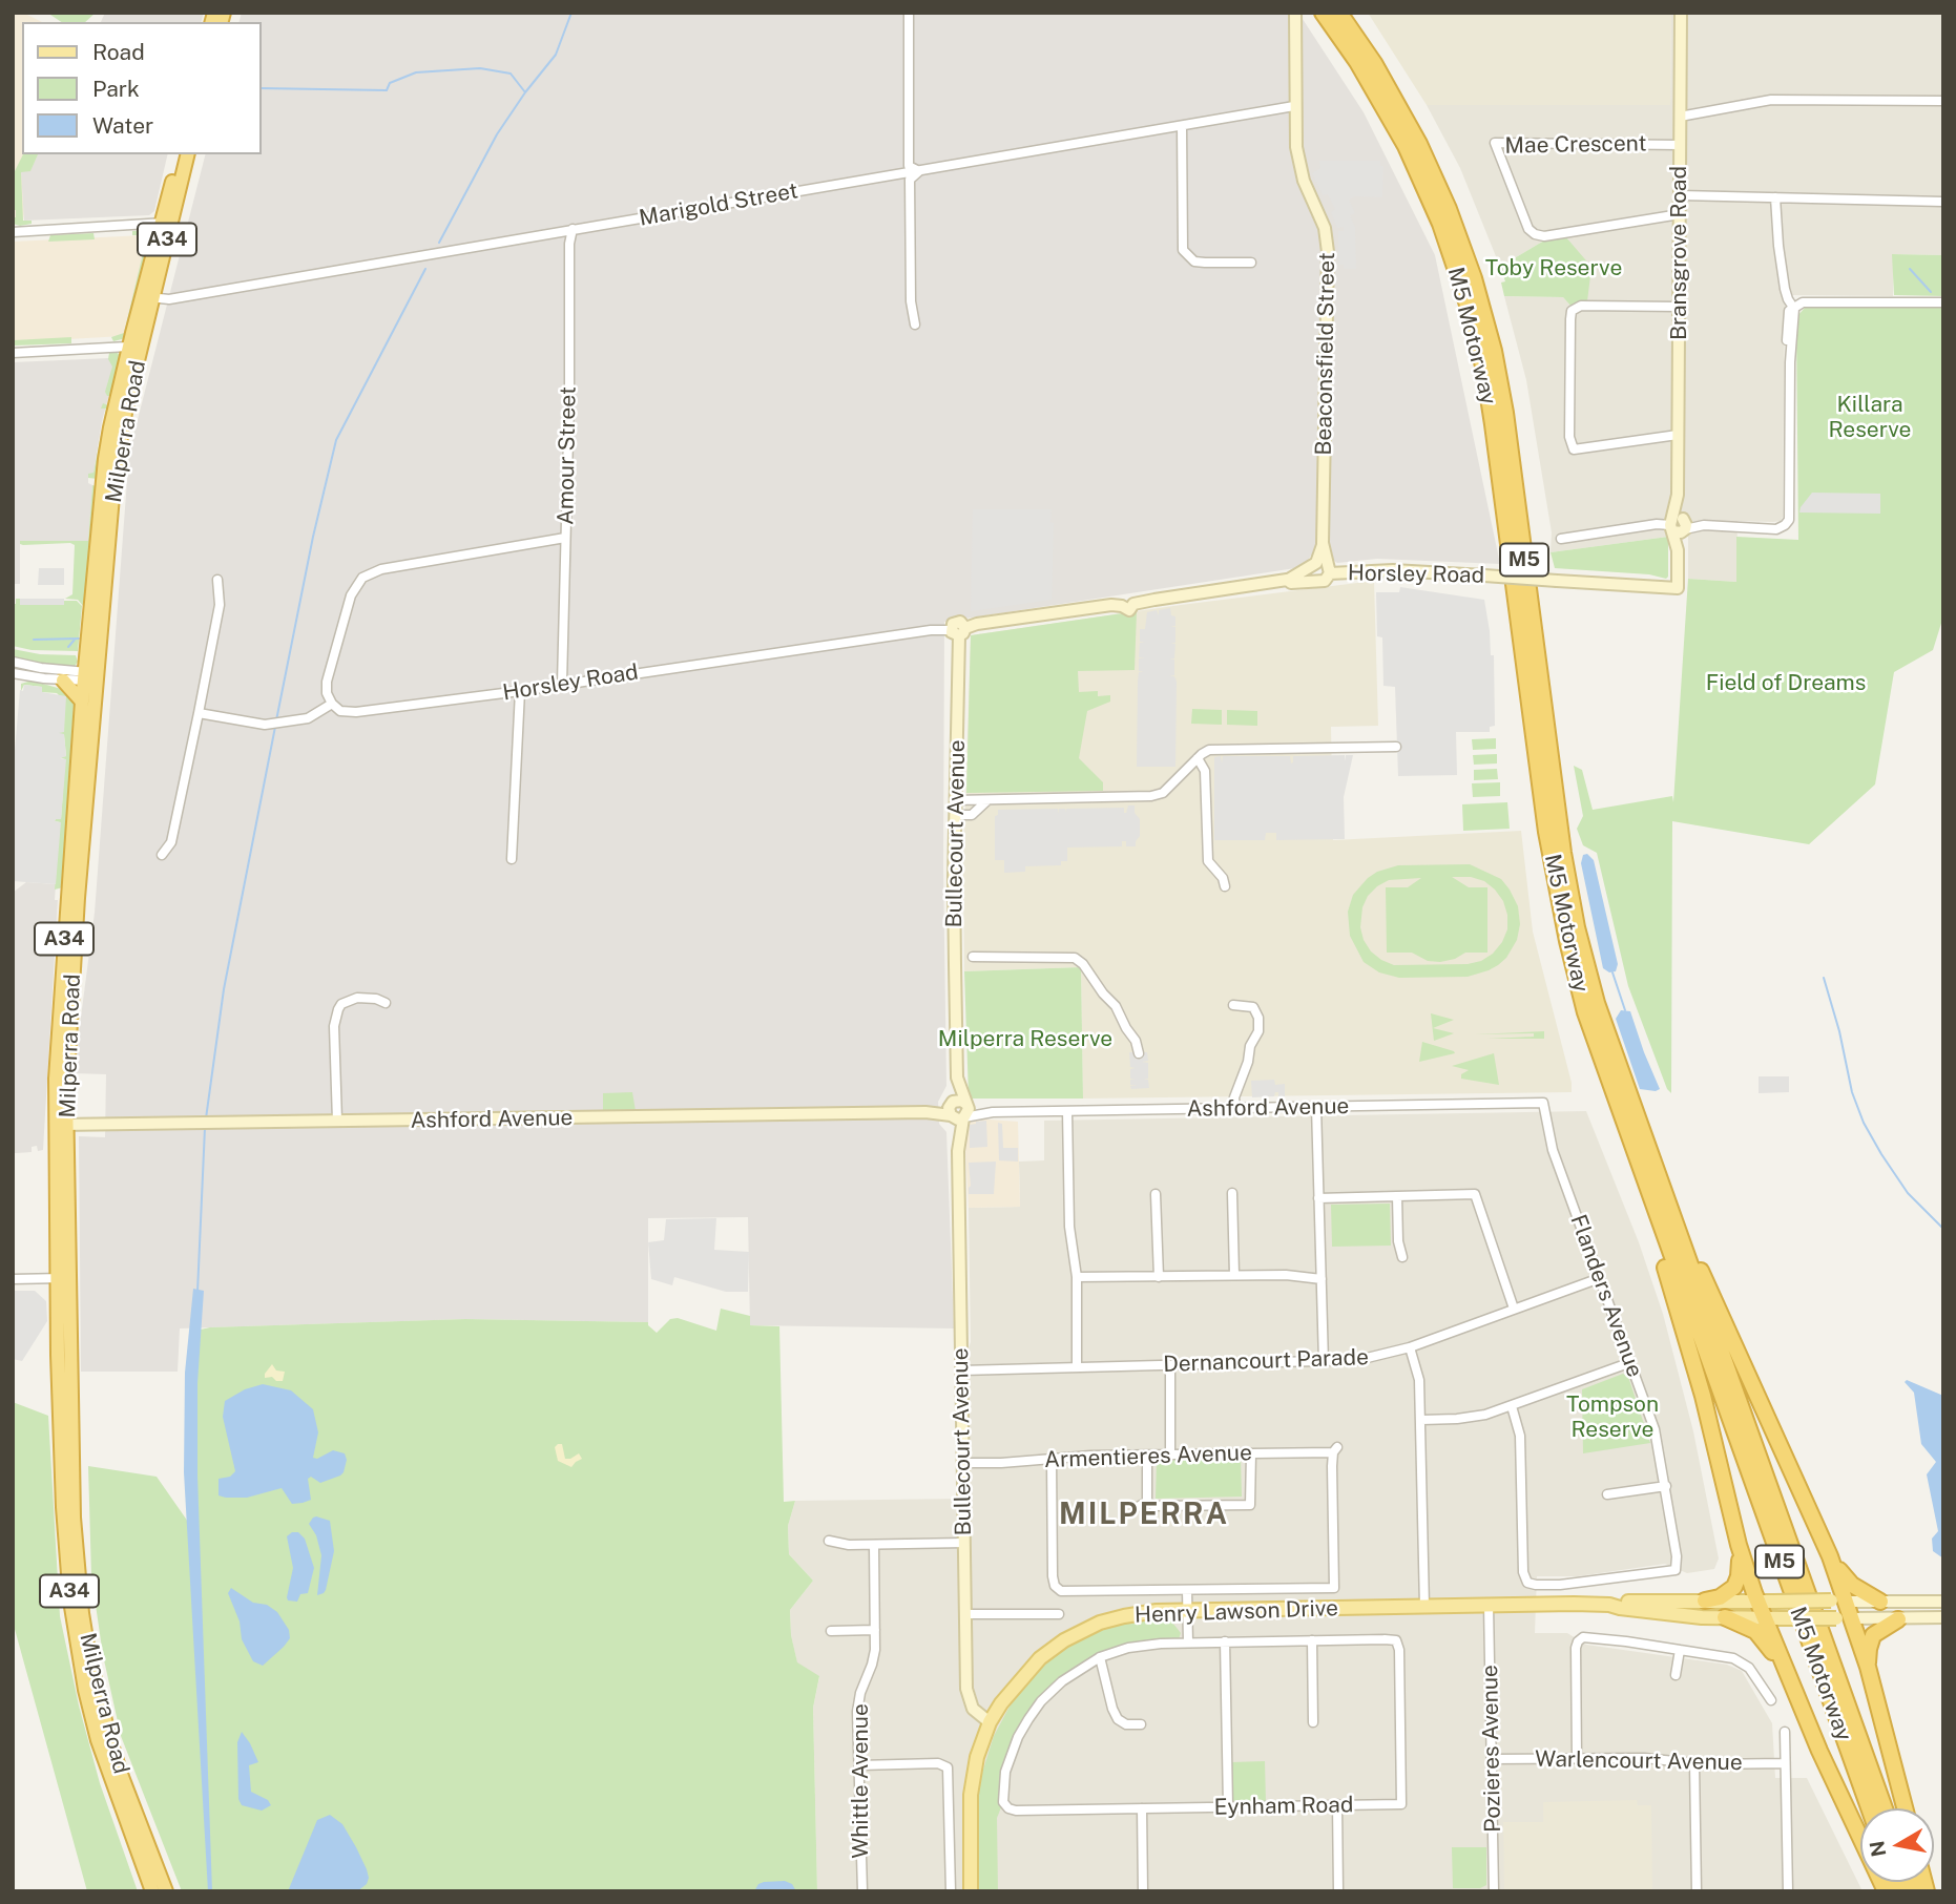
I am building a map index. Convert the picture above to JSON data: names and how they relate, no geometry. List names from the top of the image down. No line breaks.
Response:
{"streets":{"highway":["A34","M5 Motorway","Milperra Road","M5"],"main road":["Bransgrove Road","Beaconsfield Street","Horsley Road","Bullecourt Avenue","Ashford Avenue","Henry Lawson Drive"],"street":["Mae Crescent","Marigold Street","Amour Street","Flanders Avenue","Dernancourt Parade","Armentieres Avenue","Pozieres Avenue","Warlencourt Avenue","Whittle Avenue","Eynham Road"]},"crossings":[["Mae Crescent","Bransgrove Road"],["Marigold Street","Beaconsfield Street"],["Marigold Street","Milperra Road"],["Marigold Street","Amour Street"],["Bransgrove Road","Horsley Road"],["Beaconsfield Street","Horsley Road"],["Milperra Road","Ashford Avenue"],["Amour Street","Horsley Road"],["Horsley Road","Bullecourt Avenue"],["Bullecourt Avenue","Ashford Avenue"],["Bullecourt Avenue","Dernancourt Parade"],["Bullecourt Avenue","Armentieres Avenue"],["Bullecourt Avenue","Henry Lawson Drive"],["Ashford Avenue","Flanders Avenue"],["Flanders Avenue","Dernancourt Parade"],["Henry Lawson Drive","Pozieres Avenue"],["Pozieres Avenue","Warlencourt Avenue"]],"districts":["MILPERRA"],"parks":["Toby Reserve","Killara Reserve","Field of Dreams","Milperra Reserve","Tompson Reserve"],"legend":["Road","Park","Water"],"north":"left"}
